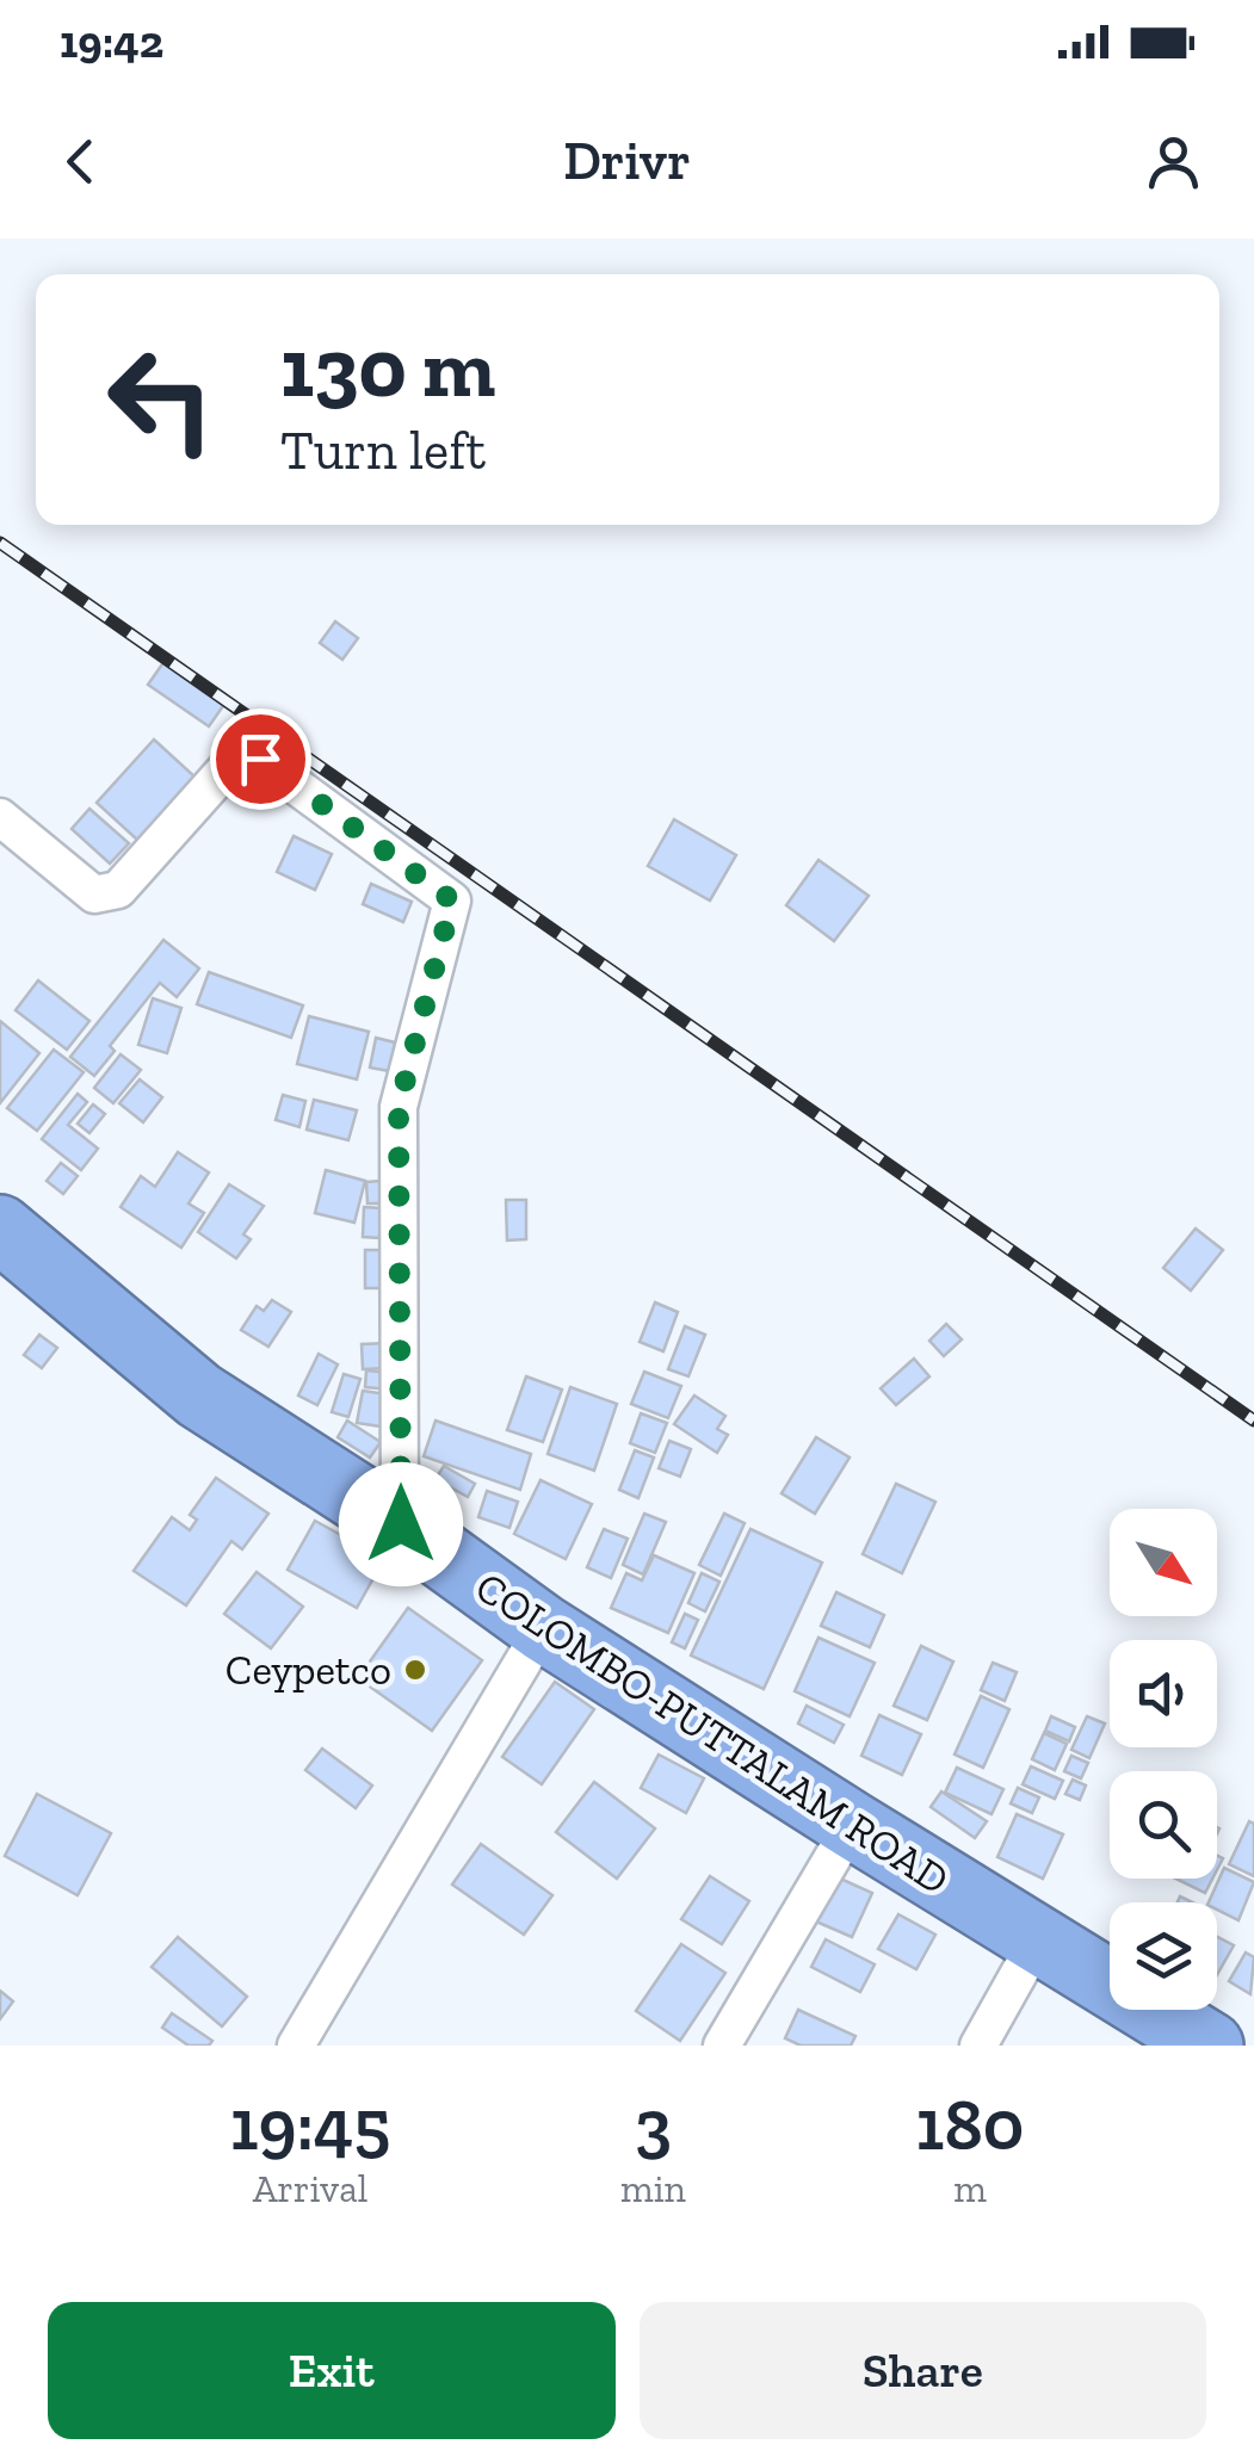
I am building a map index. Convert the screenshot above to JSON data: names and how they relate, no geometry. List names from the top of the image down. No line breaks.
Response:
{"streets":{"highway":["COLOMBO-PUTTALAM ROAD"]},"places":["Ceypetco"],"north":"bottom right","page":{"status":"19:42","header":"Drivr","turn":["130 m","Turn left"],"eta":["19:45","Arrival","3","min","180","m"],"buttons":["Exit","Share"]}}
